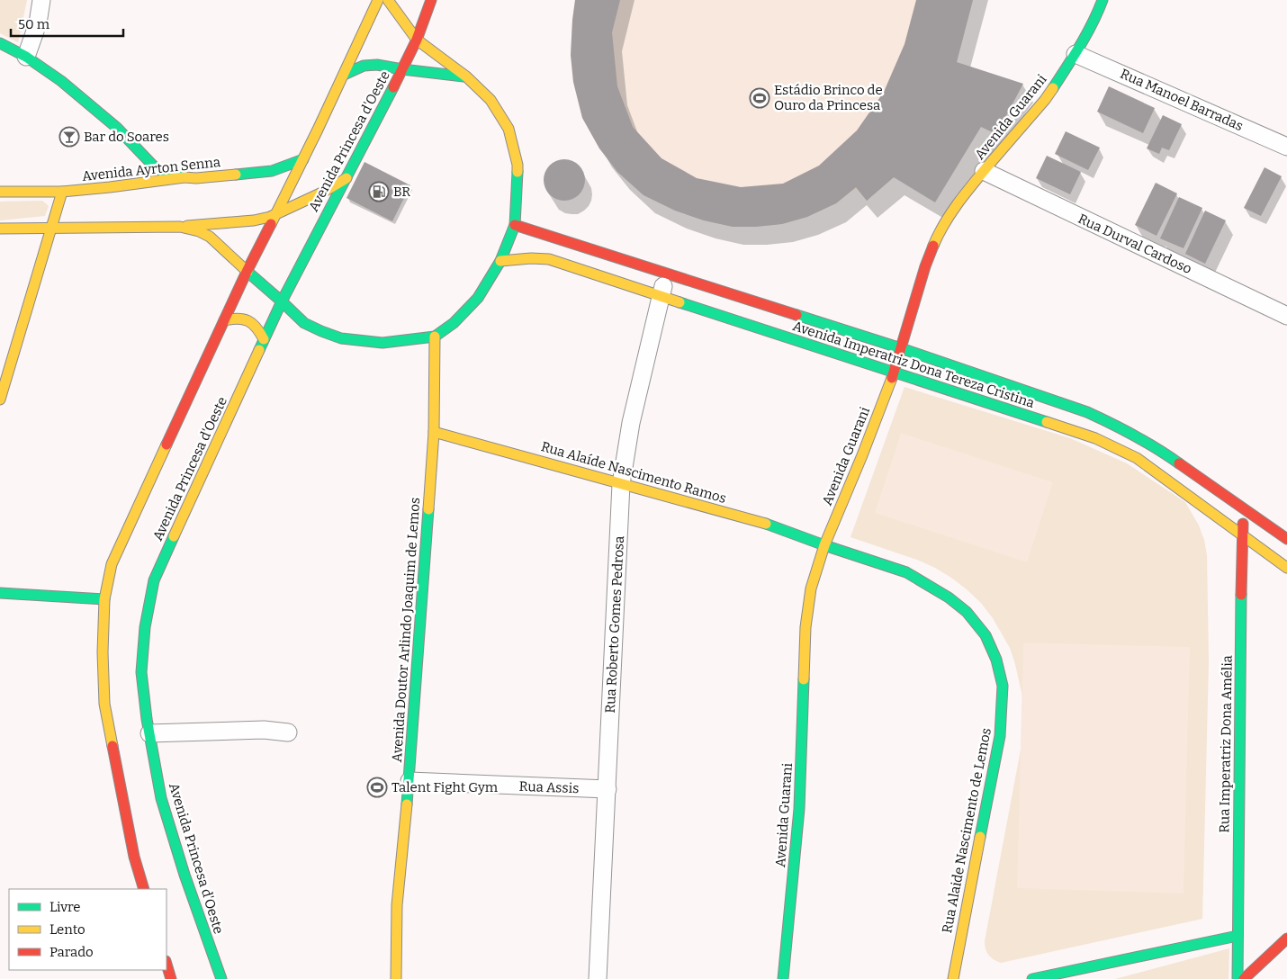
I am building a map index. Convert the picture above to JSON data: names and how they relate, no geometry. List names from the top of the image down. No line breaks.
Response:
{"streets":{"main road":["Avenida Guarani","Avenida Princesa d'Oeste","Avenida Ayrton Senna","Avenida Imperatriz Dona Tereza Cristina","Rua Alaíde Nascimento Ramos","Avenida Doutor Arlindo Joaquim de Lemos","Rua Imperatriz Dona Amélia","Rua Alaide Nascimento de Lemos"],"street":["Rua Manoel Barradas","Rua Durval Cardoso","Rua Roberto Gomes Pedrosa","Rua Assis"]},"crossings":[["Rua Manoel Barradas","Avenida Guarani"],["Avenida Guarani","Rua Durval Cardoso"],["Avenida Guarani","Avenida Imperatriz Dona Tereza Cristina"],["Avenida Guarani","Rua Alaíde Nascimento Ramos"],["Avenida Guarani","Rua Alaide Nascimento de Lemos"],["Avenida Imperatriz Dona Tereza Cristina","Rua Roberto Gomes Pedrosa"],["Avenida Imperatriz Dona Tereza Cristina","Rua Imperatriz Dona Amélia"],["Rua Alaíde Nascimento Ramos","Rua Roberto Gomes Pedrosa"],["Rua Alaíde Nascimento Ramos","Avenida Doutor Arlindo Joaquim de Lemos"],["Rua Alaíde Nascimento Ramos","Rua Alaide Nascimento de Lemos"],["Rua Roberto Gomes Pedrosa","Rua Assis"],["Avenida Doutor Arlindo Joaquim de Lemos","Rua Assis"]],"places":{"sports":["Estádio Brinco de Ouro da Princesa","Talent Fight Gym"],"bar":["Bar do Soares"],"fuel station":["BR"]},"legend":["Livre","Lento","Parado"],"scale_bar":"50 m"}
